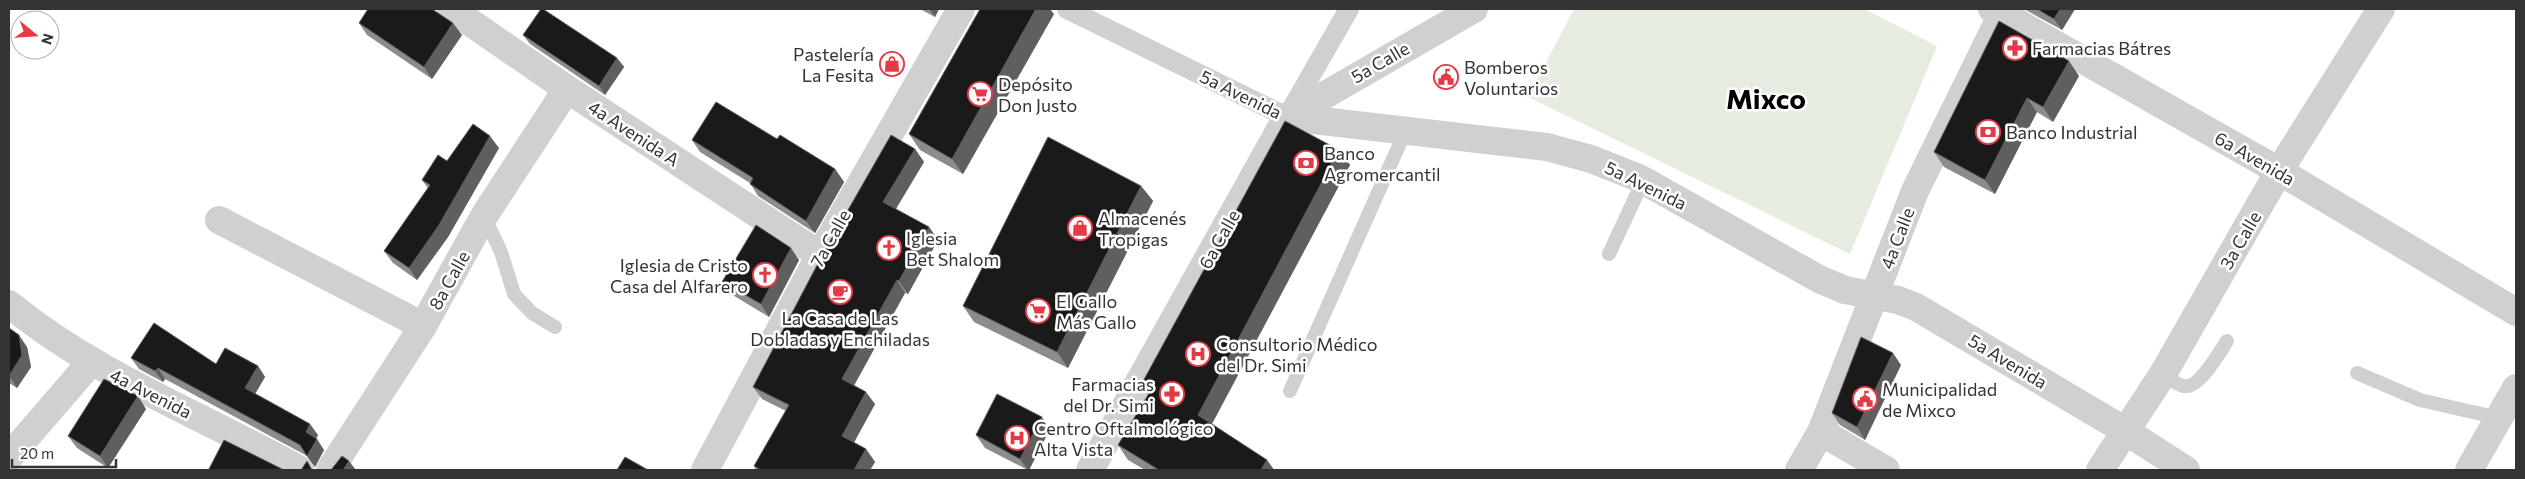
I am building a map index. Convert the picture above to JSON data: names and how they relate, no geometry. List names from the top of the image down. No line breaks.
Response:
{"streets":{"street":["5a Calle","5a Avenida","4a Avenida A","6a Avenida","7a Calle","4a Calle","6a Calle","3a Calle","8a Calle","4a Avenida"]},"crossings":[["5a Calle","5a Avenida"],["5a Calle","6a Calle"],["5a Avenida","4a Calle"],["5a Avenida","6a Calle"],["5a Avenida","3a Calle"],["4a Avenida A","7a Calle"],["4a Avenida A","8a Calle"],["6a Avenida","4a Calle"],["6a Avenida","3a Calle"]],"districts":["Mixco"],"places":{"pharmacy":["Farmacias Bátres","Farmacias del Dr. Simi"],"shop":["Pastelería La Fesita","Almacenés Tropigas"],"public building":["Bomberos Voluntarios","Municipalidad de Mixco"],"supermarket":["Depósito Don Justo","El Gallo Más Gallo"],"bank":["Banco Industrial","Banco Agromercantil"],"church":["Iglesia Bet Shalom","Iglesia de Cristo Casa del Alfarero"],"cafe":["La Casa de Las Dobladas y Enchiladas"],"hospital":["Consultorio Médico del Dr. Simi","Centro Oftalmológico Alta Vista"]},"scale_bar":"20 m","north":"right"}
